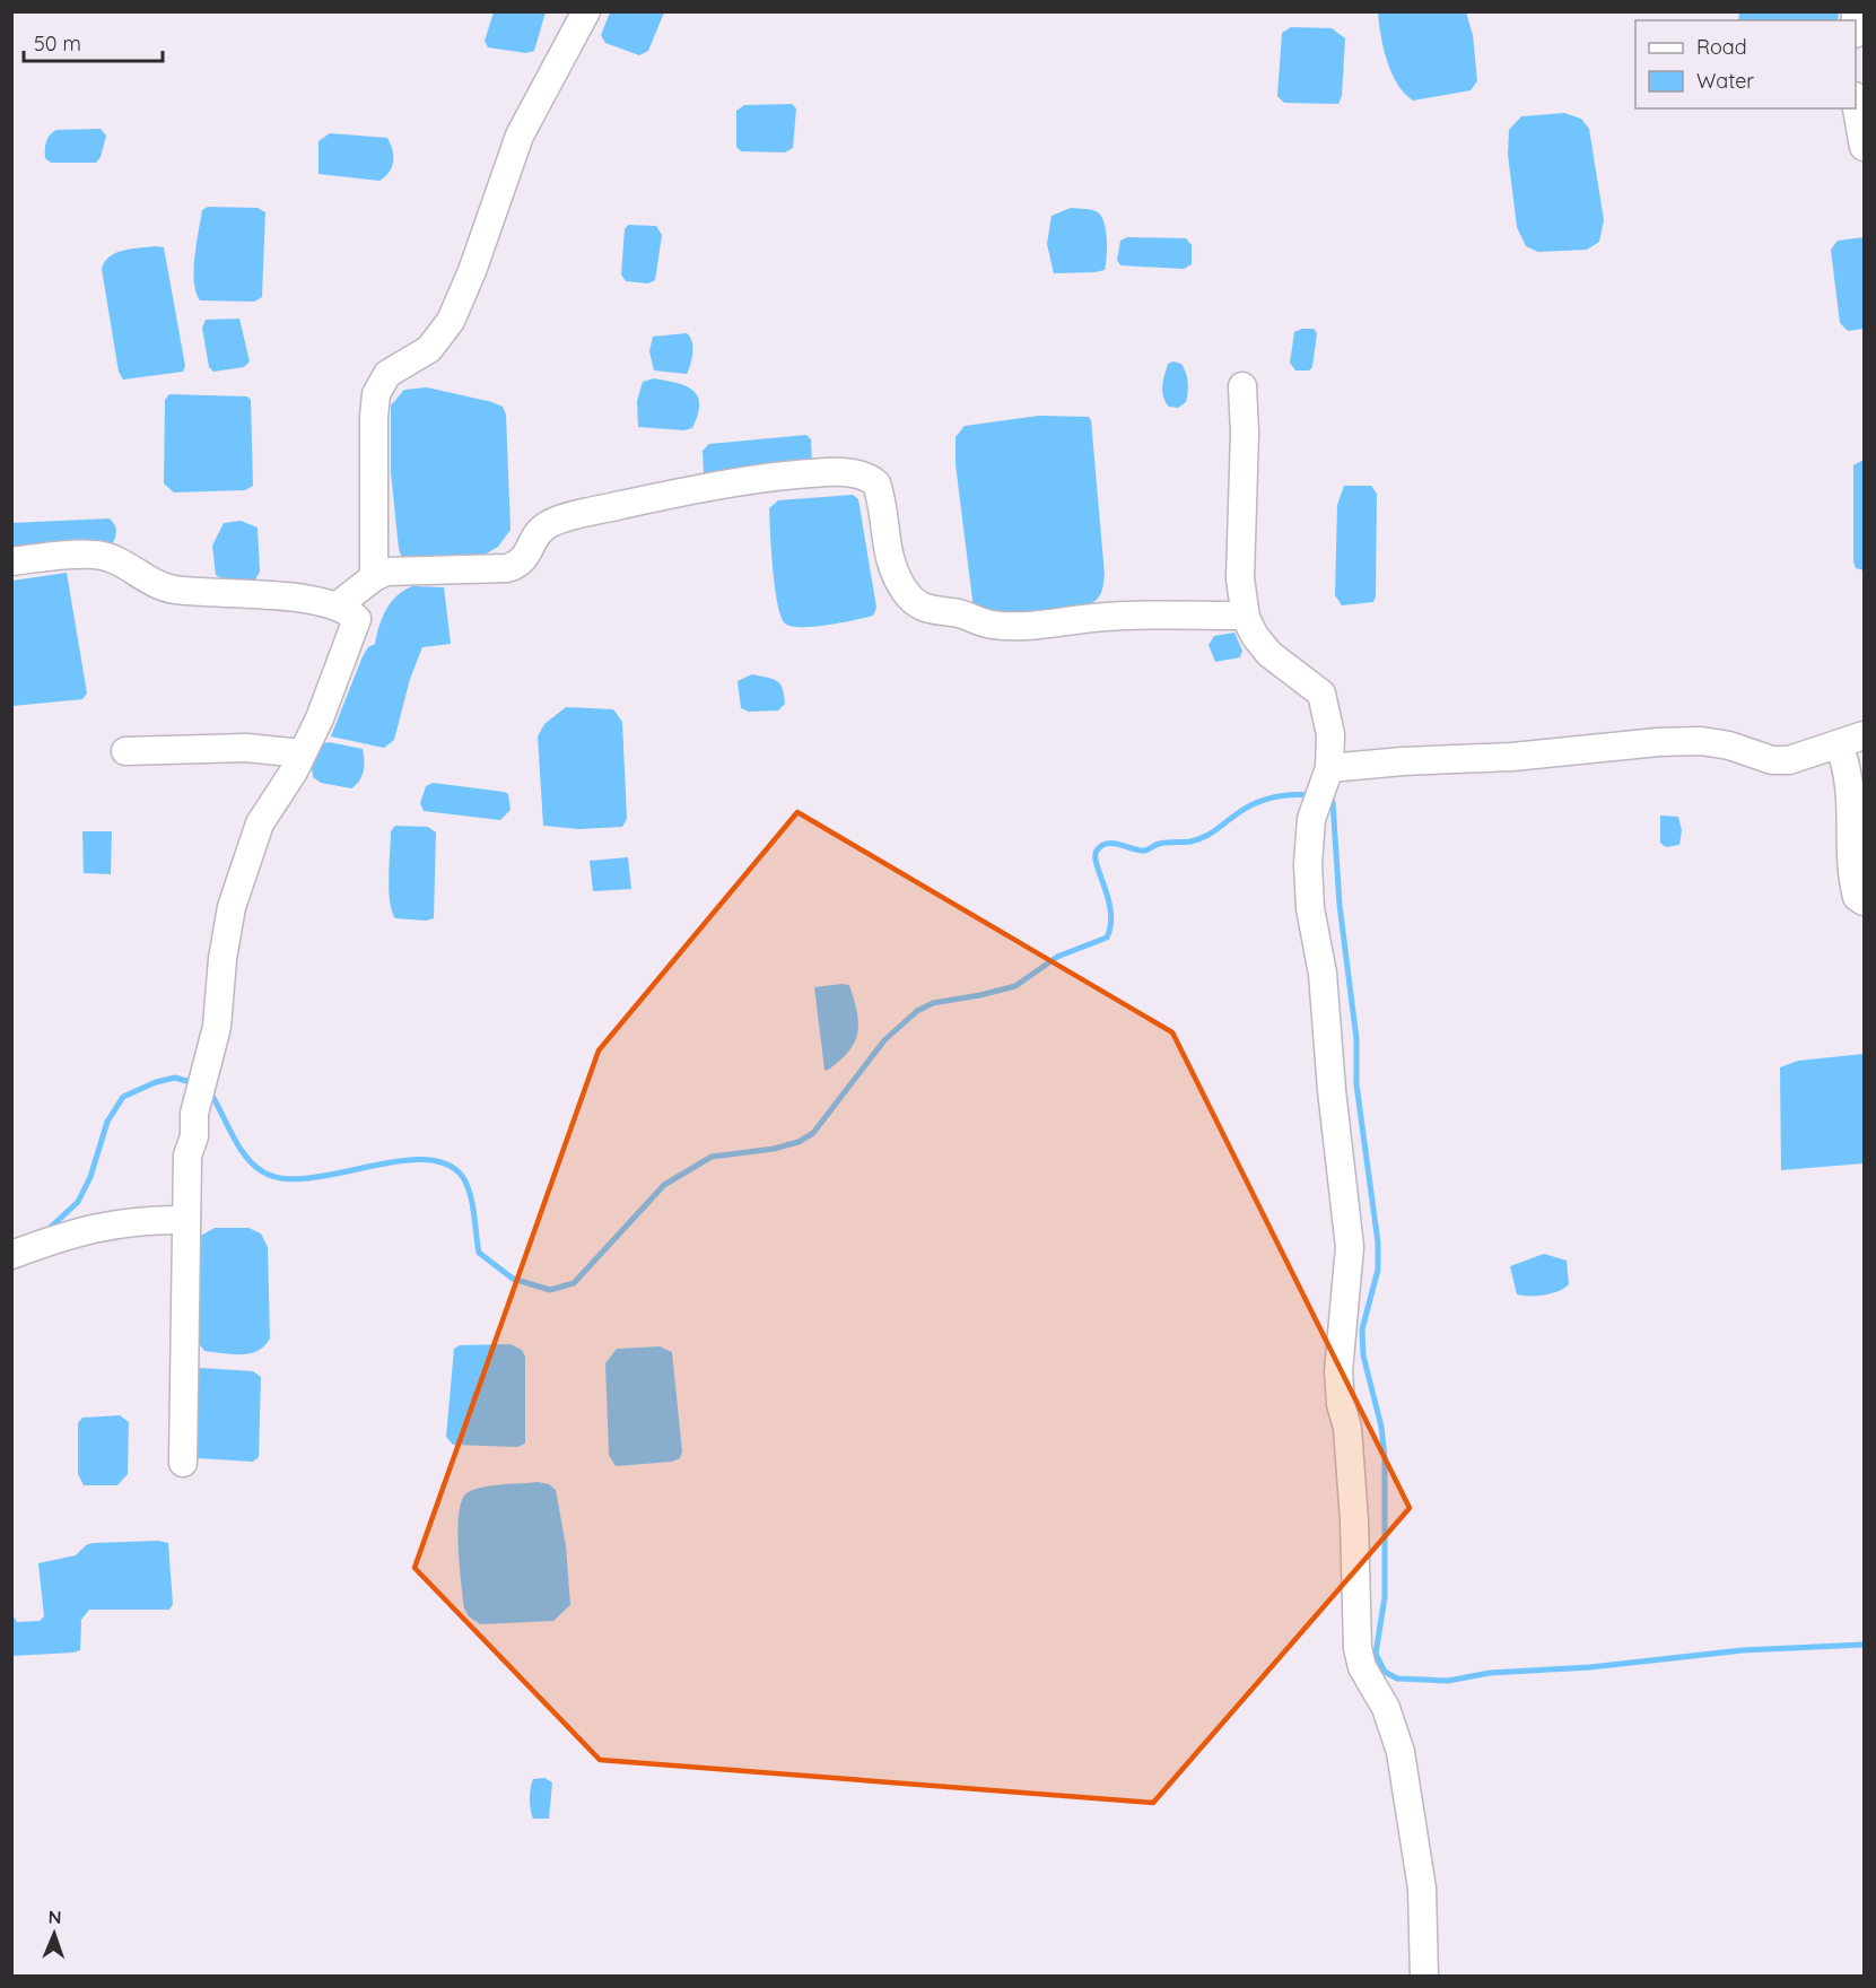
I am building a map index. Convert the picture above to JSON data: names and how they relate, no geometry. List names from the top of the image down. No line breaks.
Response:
{"legend":["Road","Water"],"scale_bar":"50 m","north":"top"}
